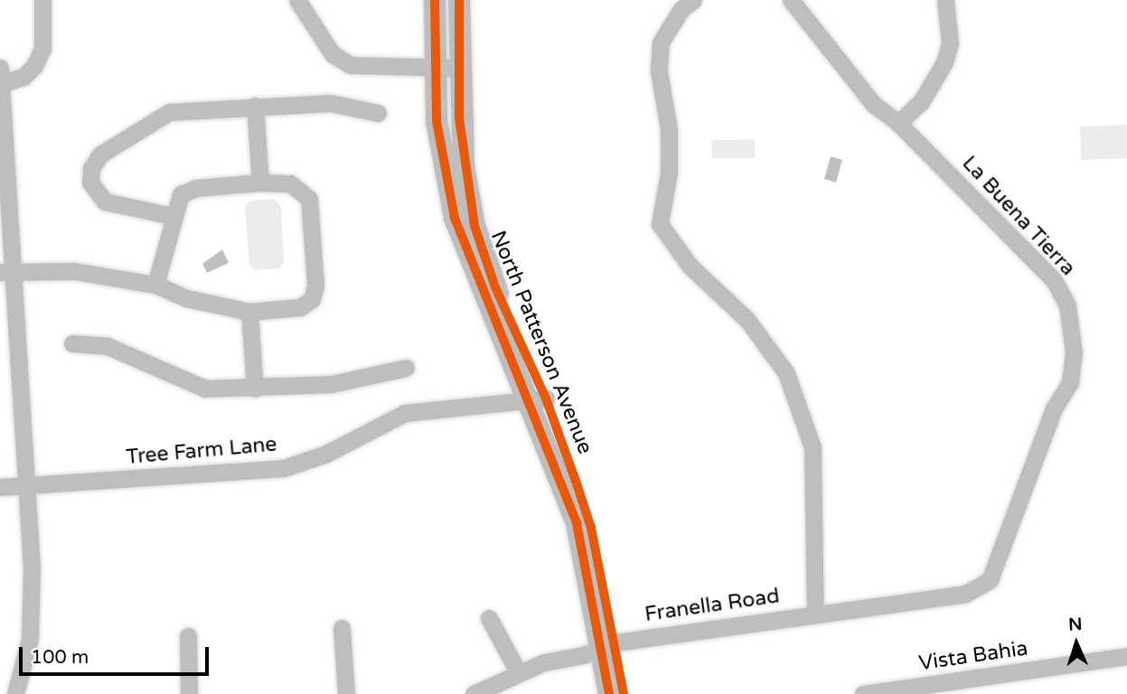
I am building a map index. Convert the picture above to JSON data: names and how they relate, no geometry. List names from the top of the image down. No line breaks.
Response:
{"streets":{"main road":["North Patterson Avenue"],"street":["La Buena Tierra","Tree Farm Lane","Franella Road","Vista Bahia"]},"crossings":[["La Buena Tierra","Franella Road"],["North Patterson Avenue","Tree Farm Lane"],["North Patterson Avenue","Franella Road"]],"scale_bar":"100 m","north":"top"}
